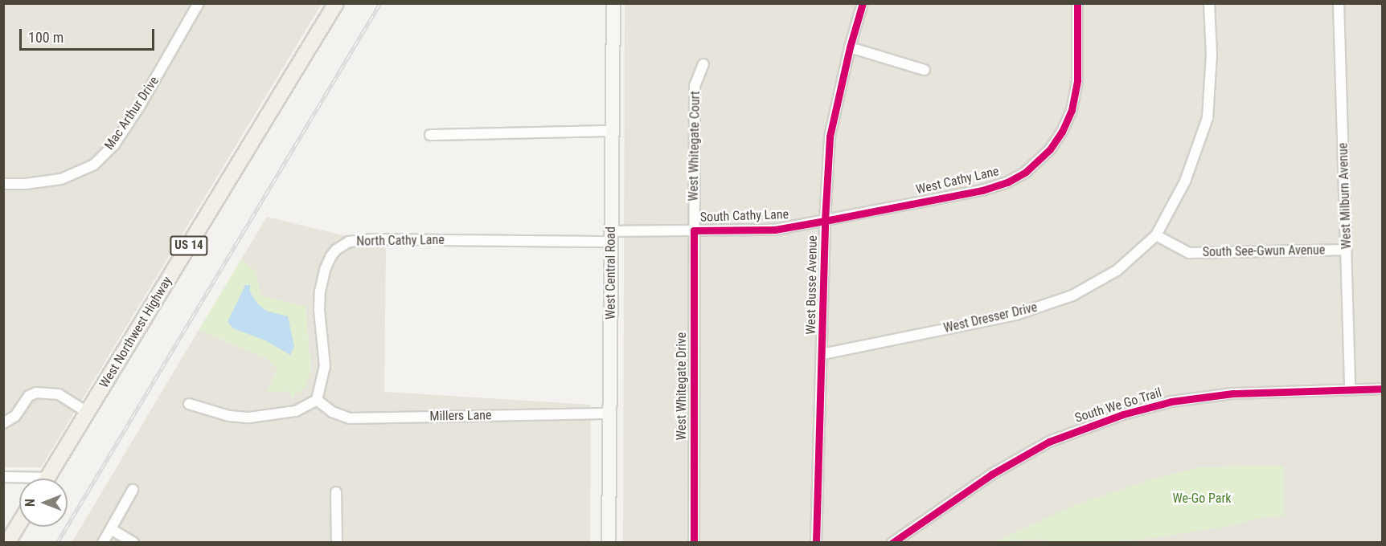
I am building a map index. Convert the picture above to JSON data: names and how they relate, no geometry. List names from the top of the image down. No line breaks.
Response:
{"streets":{"main road":["US 14","West Central Road","West Northwest Highway"],"street":["Mac Arthur Drive","West Whitegate Court","West Cathy Lane","West Milburn Avenue","South Cathy Lane","North Cathy Lane","South See-Gwun Avenue","West Busse Avenue","West Dresser Drive","West Whitegate Drive","South We Go Trail","Millers Lane"]},"crossings":[["West Whitegate Court","South Cathy Lane"],["West Whitegate Court","West Whitegate Drive"],["West Cathy Lane","South Cathy Lane"],["West Cathy Lane","West Busse Avenue"],["West Milburn Avenue","South See-Gwun Avenue"],["West Milburn Avenue","South We Go Trail"],["South Cathy Lane","North Cathy Lane"],["South Cathy Lane","West Central Road"],["South Cathy Lane","West Busse Avenue"],["South Cathy Lane","West Whitegate Drive"],["North Cathy Lane","West Central Road"],["North Cathy Lane","Millers Lane"],["South See-Gwun Avenue","West Dresser Drive"],["West Central Road","Millers Lane"],["West Busse Avenue","West Dresser Drive"]],"parks":["We-Go Park"],"scale_bar":"100 m","north":"left"}
